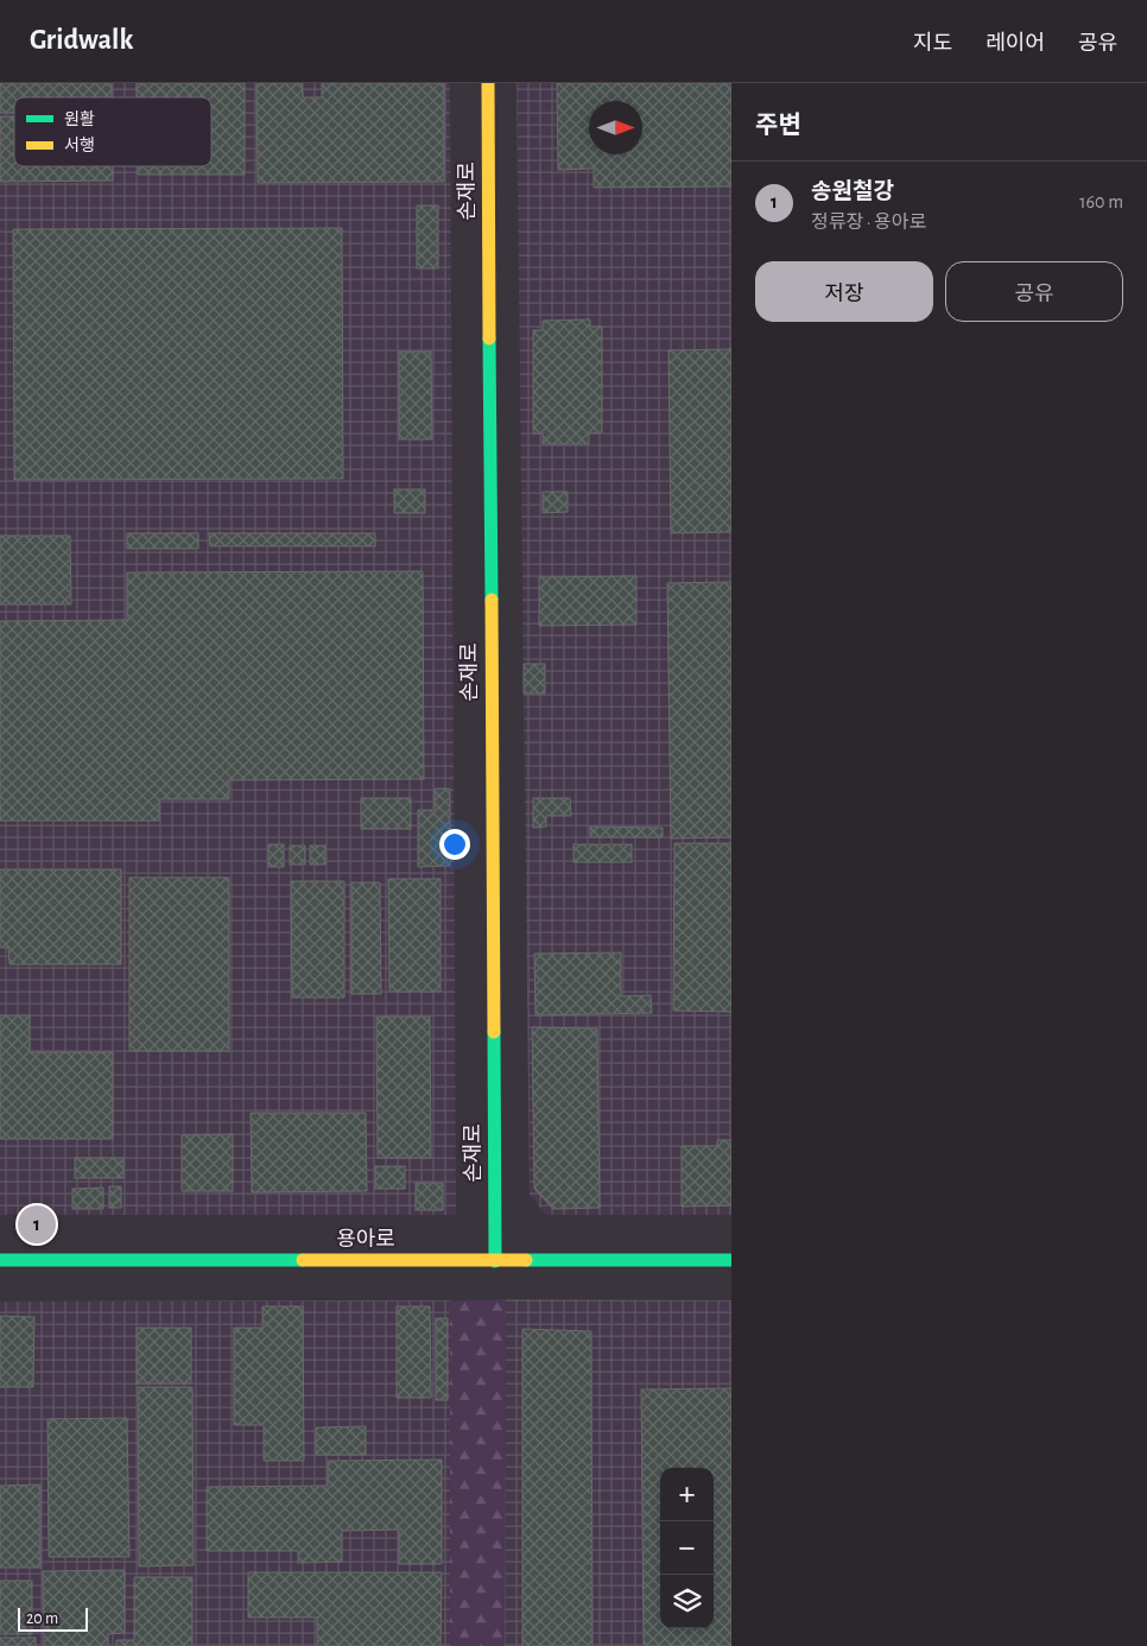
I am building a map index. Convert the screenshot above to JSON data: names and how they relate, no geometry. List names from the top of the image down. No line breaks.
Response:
{"streets":{"street":["손재로","용아로"]},"crossings":[["손재로","용아로"]],"legend":["원활","서행"],"scale_bar":"20 m","north":"right","page":{"header":"Gridwalk","nav":["지도","레이어","공유"],"heading":"주변","list":[{"mark":"1","name":"송원철강","note":"정류장 · 용아로","value":"160 m"}],"buttons":["저장","공유"],"pins":"1","map_buttons":["+","−"],"scale":"20 m"}}
